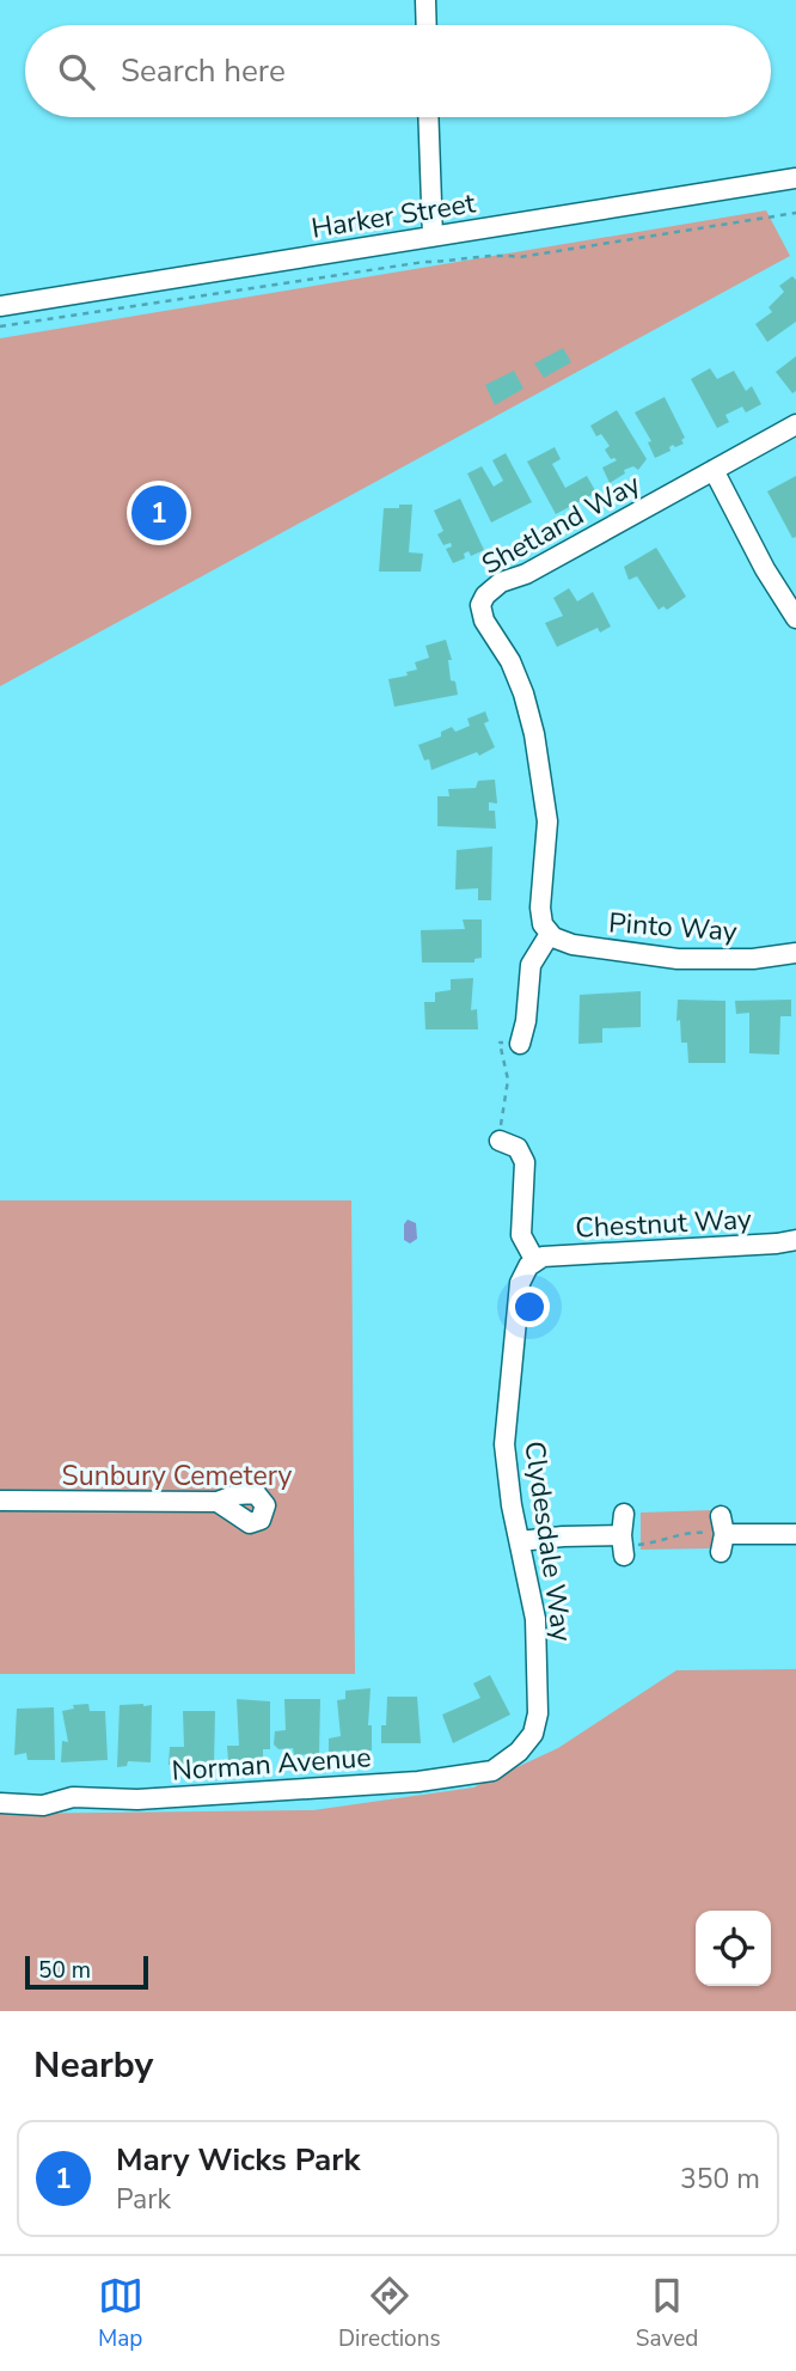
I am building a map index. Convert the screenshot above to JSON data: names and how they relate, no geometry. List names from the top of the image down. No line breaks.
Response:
{"streets":{"street":["Harker Street","Shetland Way","Pinto Way","Chestnut Way","Clydesdale Way","Norman Avenue"]},"crossings":[["Shetland Way","Pinto Way"],["Chestnut Way","Clydesdale Way"],["Clydesdale Way","Norman Avenue"]],"parks":["Sunbury Cemetery"],"scale_bar":"50 m","page":{"search":"Search here","pins":"1","scale":"50 m","heading":"Nearby","list":[{"mark":"1","name":"Mary Wicks Park","note":"Park","value":"350 m"}],"nav":["Map","Directions","Saved"]}}
